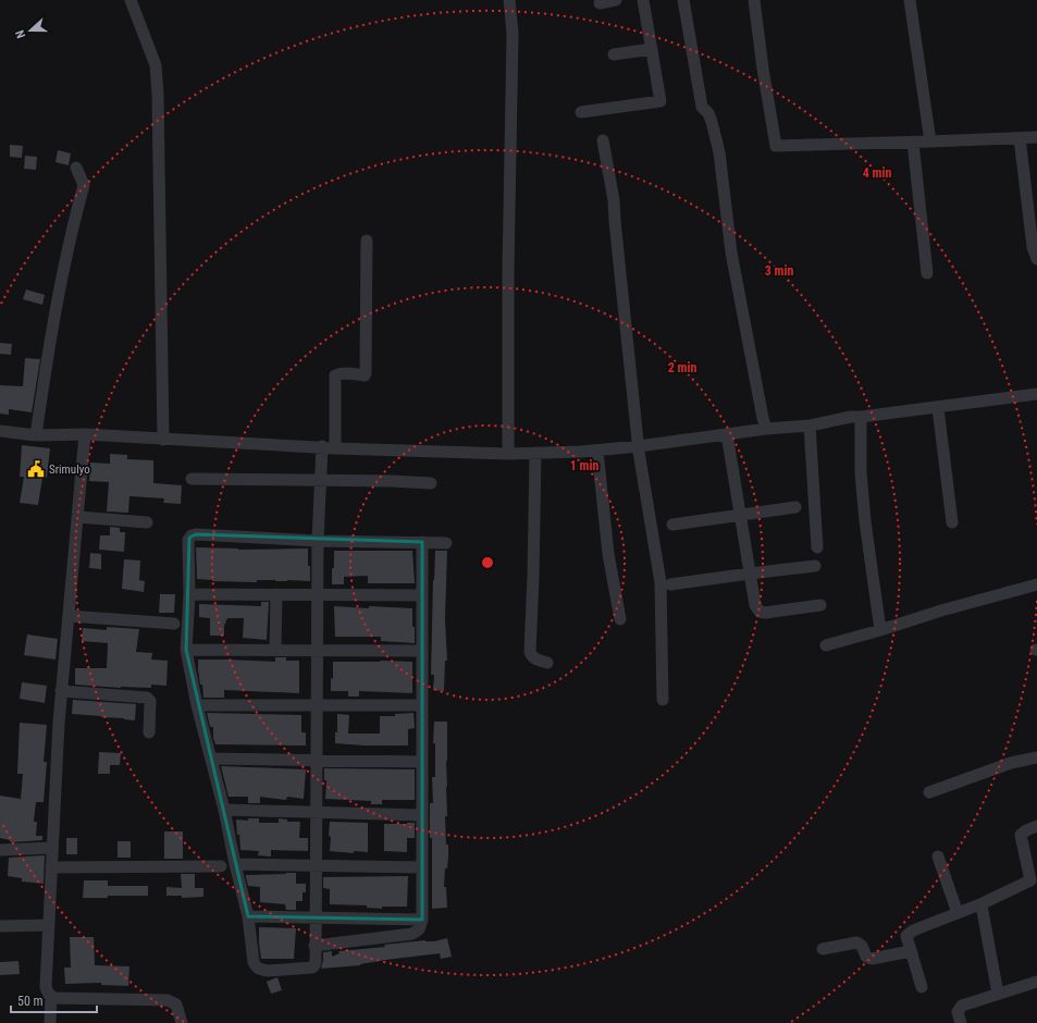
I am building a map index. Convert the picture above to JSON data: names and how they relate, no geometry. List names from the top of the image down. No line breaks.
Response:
{"places":{"public building":["Srimulyo"]},"scale_bar":"50 m","north":"left","rings":["4 min","3 min","2 min","1 min"]}
